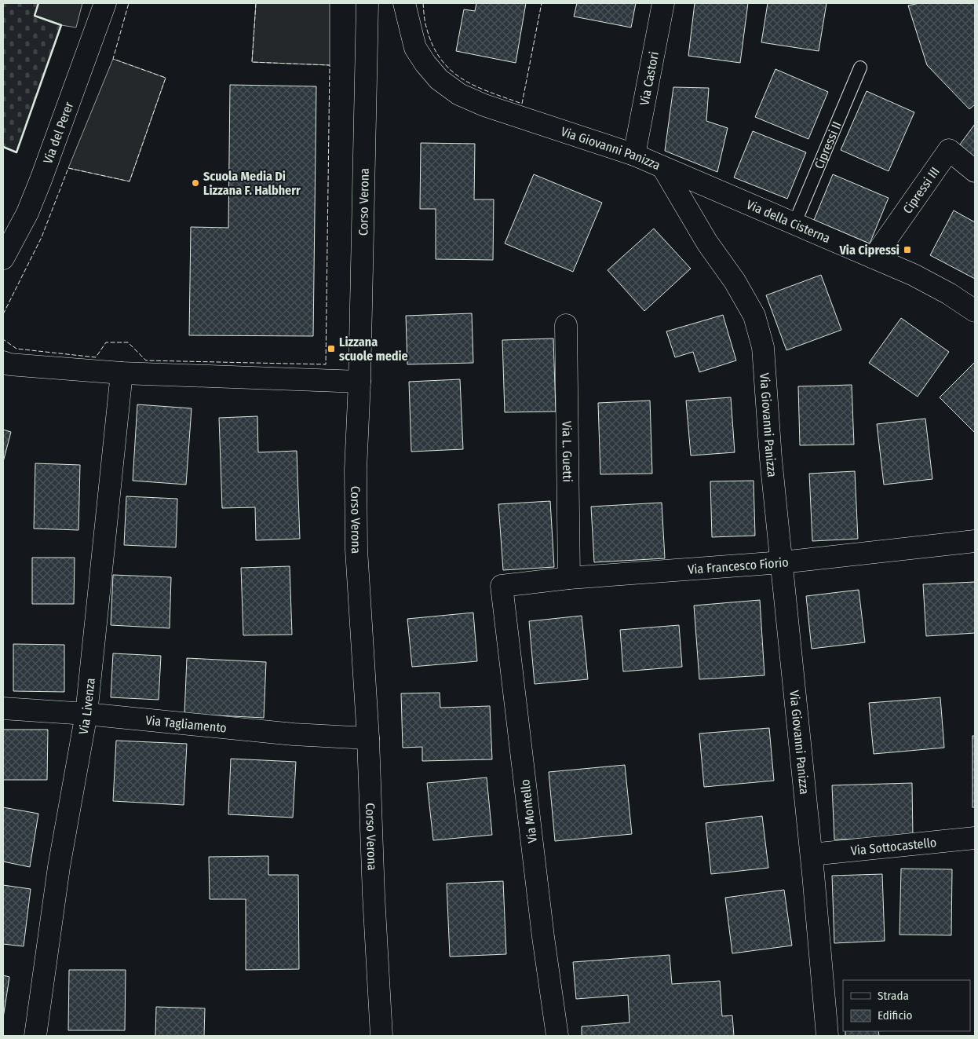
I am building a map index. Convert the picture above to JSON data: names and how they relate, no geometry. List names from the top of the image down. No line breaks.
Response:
{"streets":{"street":["Via Castori","Via del Perer","Via Giovanni Panizza","Cipressi III","Corso Verona","Via della Cisterna","Via L. Guetti","Via Francesco Fiorio","Via Livenza","Via Tagliamento","Via Montello","Via Sottocastello"],"lane":["Cipressi II"]},"crossings":[["Via Castori","Via Giovanni Panizza"],["Cipressi II","Via della Cisterna"],["Via Giovanni Panizza","Via della Cisterna"],["Via Giovanni Panizza","Via Francesco Fiorio"],["Via Giovanni Panizza","Via Sottocastello"],["Cipressi III","Via della Cisterna"],["Corso Verona","Via Tagliamento"],["Via L. Guetti","Via Francesco Fiorio"],["Via Francesco Fiorio","Via Montello"],["Via Livenza","Via Tagliamento"]],"places":{"other":["Scuola Media Di Lizzana F. Halbherr"],"transit":["Via Cipressi","Lizzana scuole medie"]},"legend":["Strada","Edificio"]}
